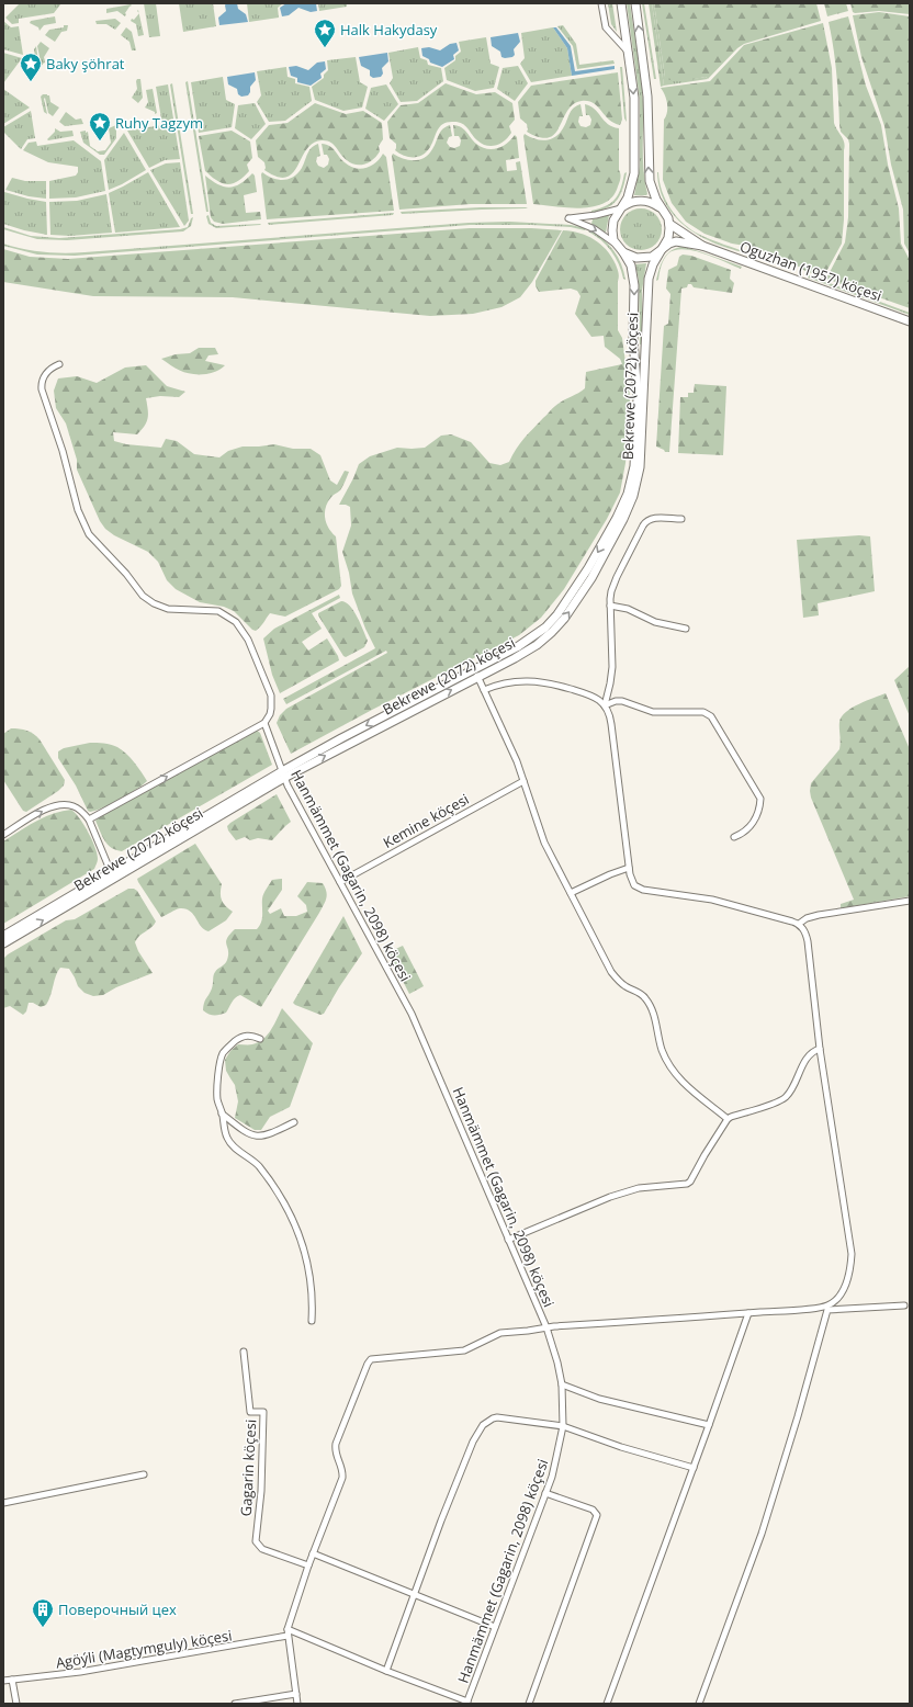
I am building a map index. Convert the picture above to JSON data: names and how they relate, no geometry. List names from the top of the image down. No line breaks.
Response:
{"streets":{"main road":["Oguzhan (1957) köçesi","Bekrewe (2072) köçesi"],"street":["Kemine köçesi","Hanmämmet (Gagarin, 2098) köçesi","Gagarin köçesi","Agöýli (Magtymguly) köçesi"]},"crossings":[["Oguzhan (1957) köçesi","Bekrewe (2072) köçesi"],["Bekrewe (2072) köçesi","Hanmämmet (Gagarin, 2098) köçesi"],["Kemine köçesi","Hanmämmet (Gagarin, 2098) köçesi"]],"places":{"place":["Halk Hakydasy","Baky şöhrat","Ruhy Tagzym"],"building":["Поверочный цех"]}}
